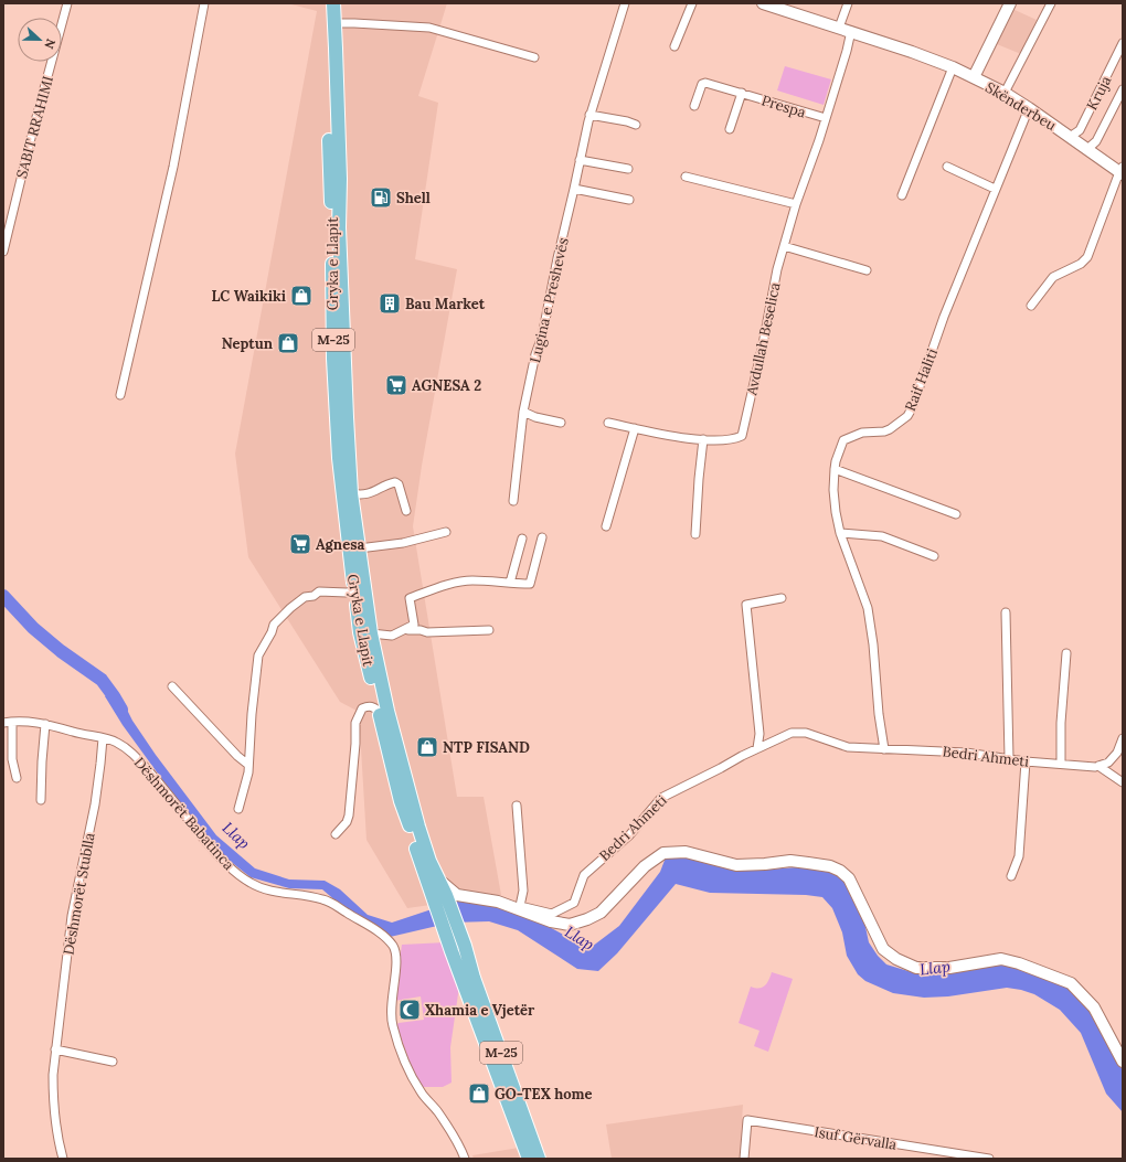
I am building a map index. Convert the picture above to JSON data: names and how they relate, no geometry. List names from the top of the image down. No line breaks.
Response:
{"streets":{"main road":["Skënderbeu","Gryka e Llapit","M-25"],"street":["Kruja","Prespa","SABIT RRAHIMI","Lugina e Preshevës","Avdullah Beselica","Raif Haliti","Bedri Ahmeti","Dëshmorët Babatinca","Dëshmorët Stublla","Isuf Gërvalla"]},"crossings":[["Kruja","Skënderbeu"],["Prespa","Avdullah Beselica"],["Skënderbeu","Avdullah Beselica"],["Skënderbeu","Raif Haliti"],["Raif Haliti","Bedri Ahmeti"],["Dëshmorët Babatinca","Dëshmorët Stublla"]],"water":["Llap"],"places":{"fuel station":["Shell"],"shop":["LC Waikiki","Neptun","NTP FISAND","GO-TEX home"],"building":["Bau Market"],"supermarket":["AGNESA 2","Agnesa"],"mosque":["Xhamia e Vjetër"]},"north":"right"}
